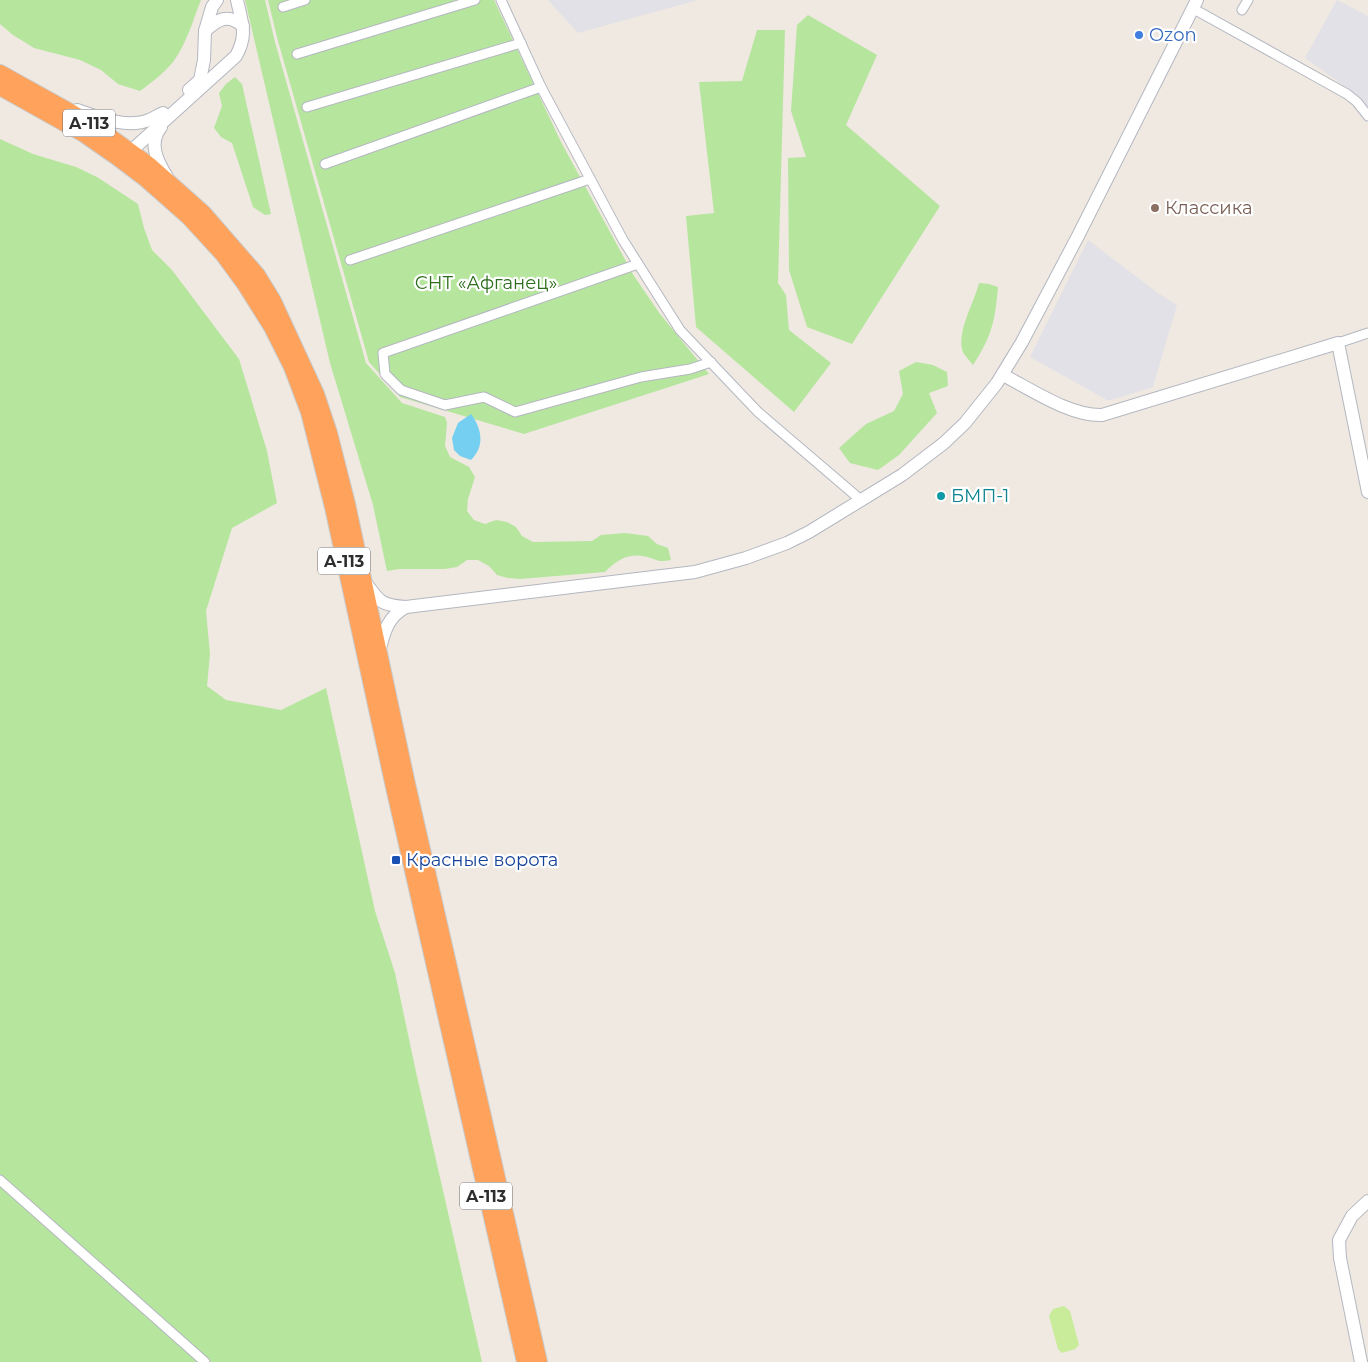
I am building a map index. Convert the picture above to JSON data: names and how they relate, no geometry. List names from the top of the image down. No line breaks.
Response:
{"streets":{"highway":["А-113"]},"parks":["СНТ «Афганец»"],"places":{"other":["Ozon","Классика","БМП-1"],"transit":["Красные ворота"]}}
